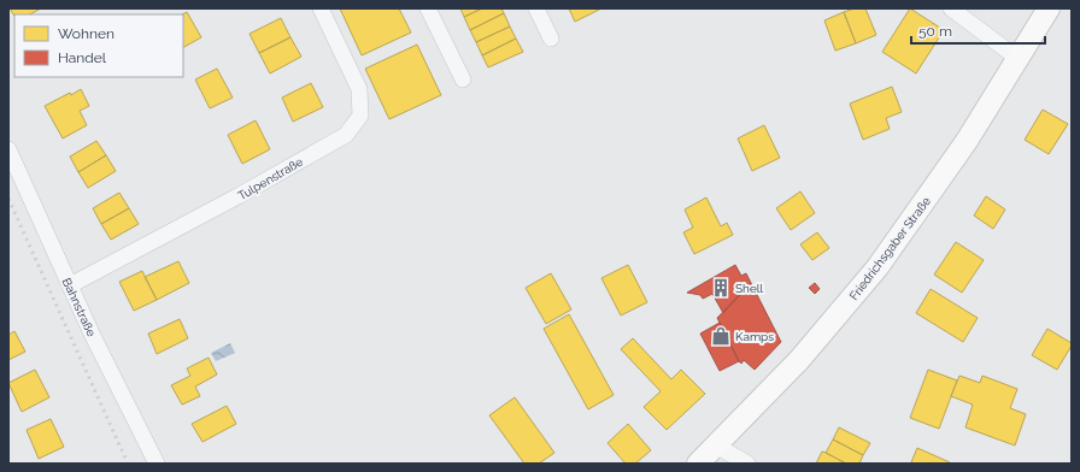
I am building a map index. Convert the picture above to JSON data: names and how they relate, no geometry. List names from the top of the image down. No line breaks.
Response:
{"streets":{"main road":["Friedrichsgaber Straße"],"street":["Tulpenstraße","Bahnstraße"]},"crossings":[["Tulpenstraße","Bahnstraße"]],"places":{"building":["Shell"],"shop":["Kamps"]},"legend":["Wohnen","Handel"],"scale_bar":"50 m"}
